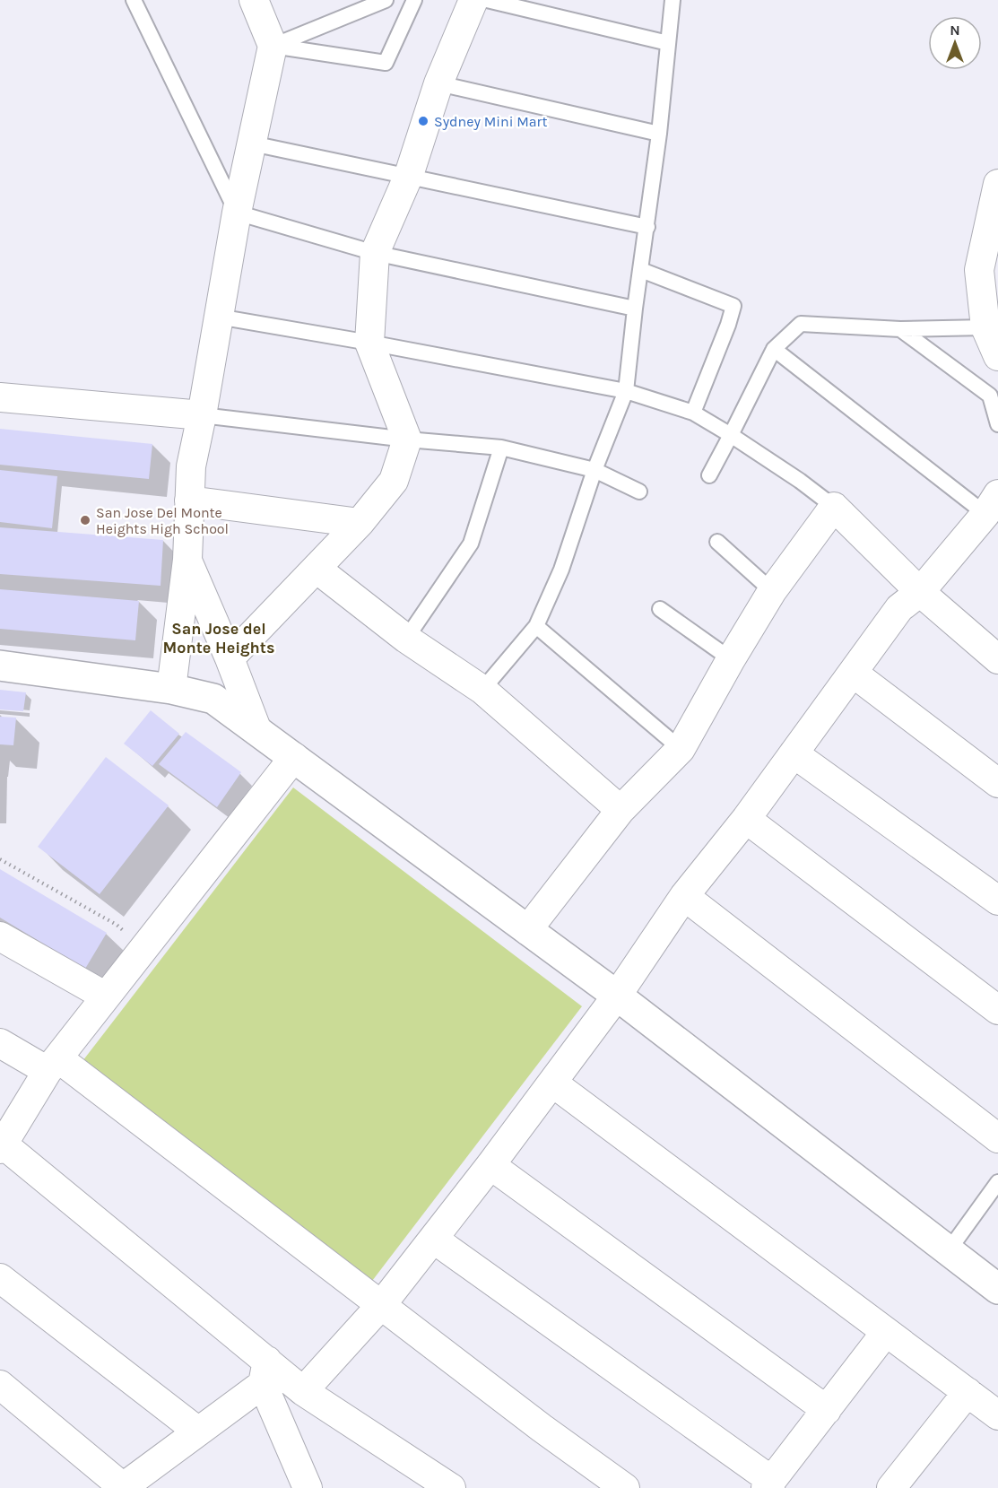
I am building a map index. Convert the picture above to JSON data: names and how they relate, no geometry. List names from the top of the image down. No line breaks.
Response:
{"districts":["San Jose del Monte Heights"],"places":["Sydney Mini Mart","San Jose Del Monte Heights High School"],"north":"top"}
